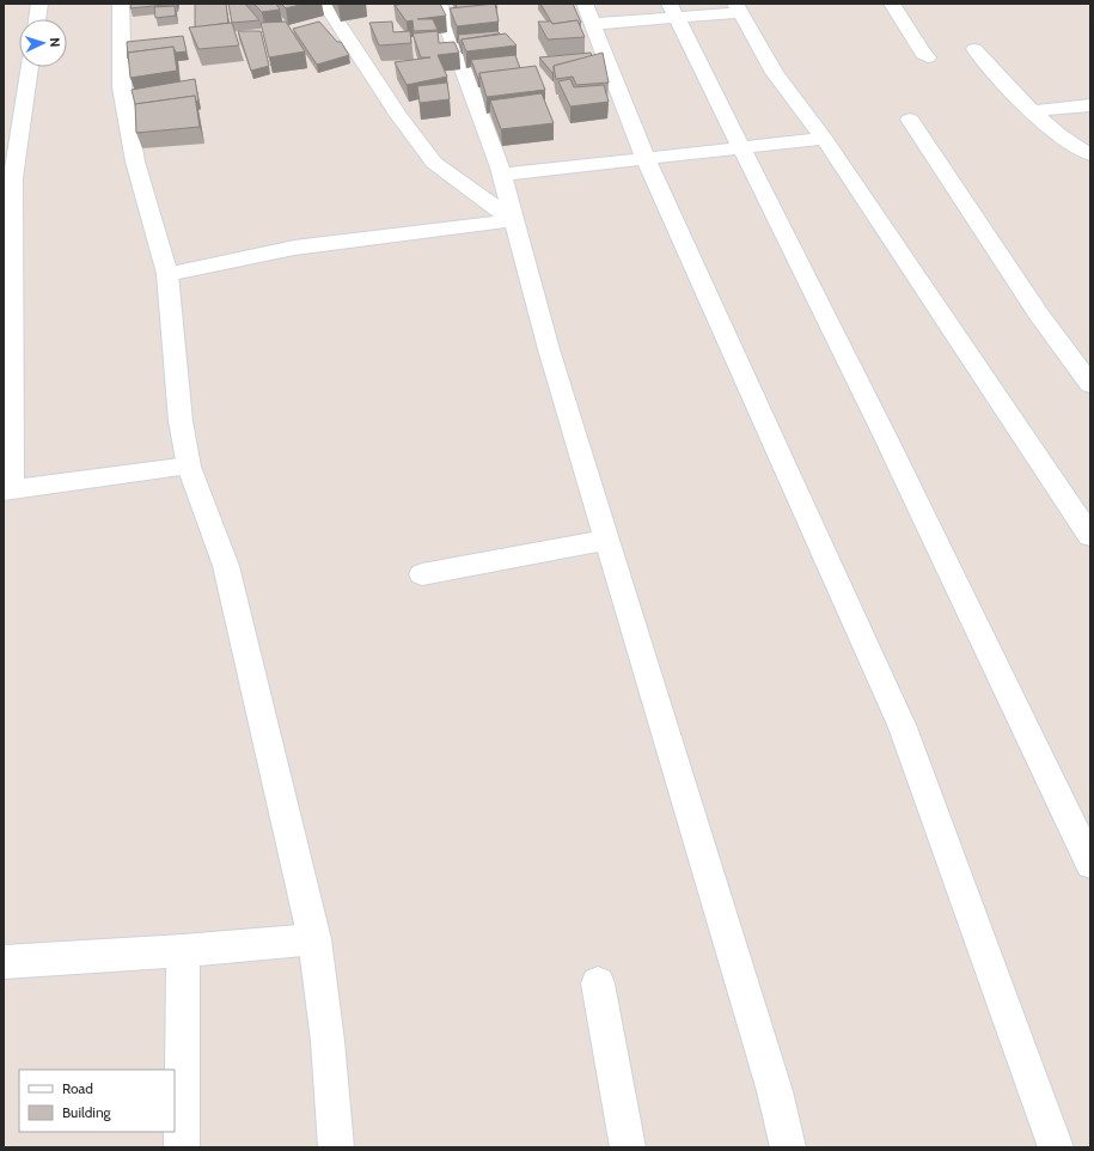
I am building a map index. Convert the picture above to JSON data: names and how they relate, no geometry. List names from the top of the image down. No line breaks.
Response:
{"legend":["Road","Building"],"north":"right"}
